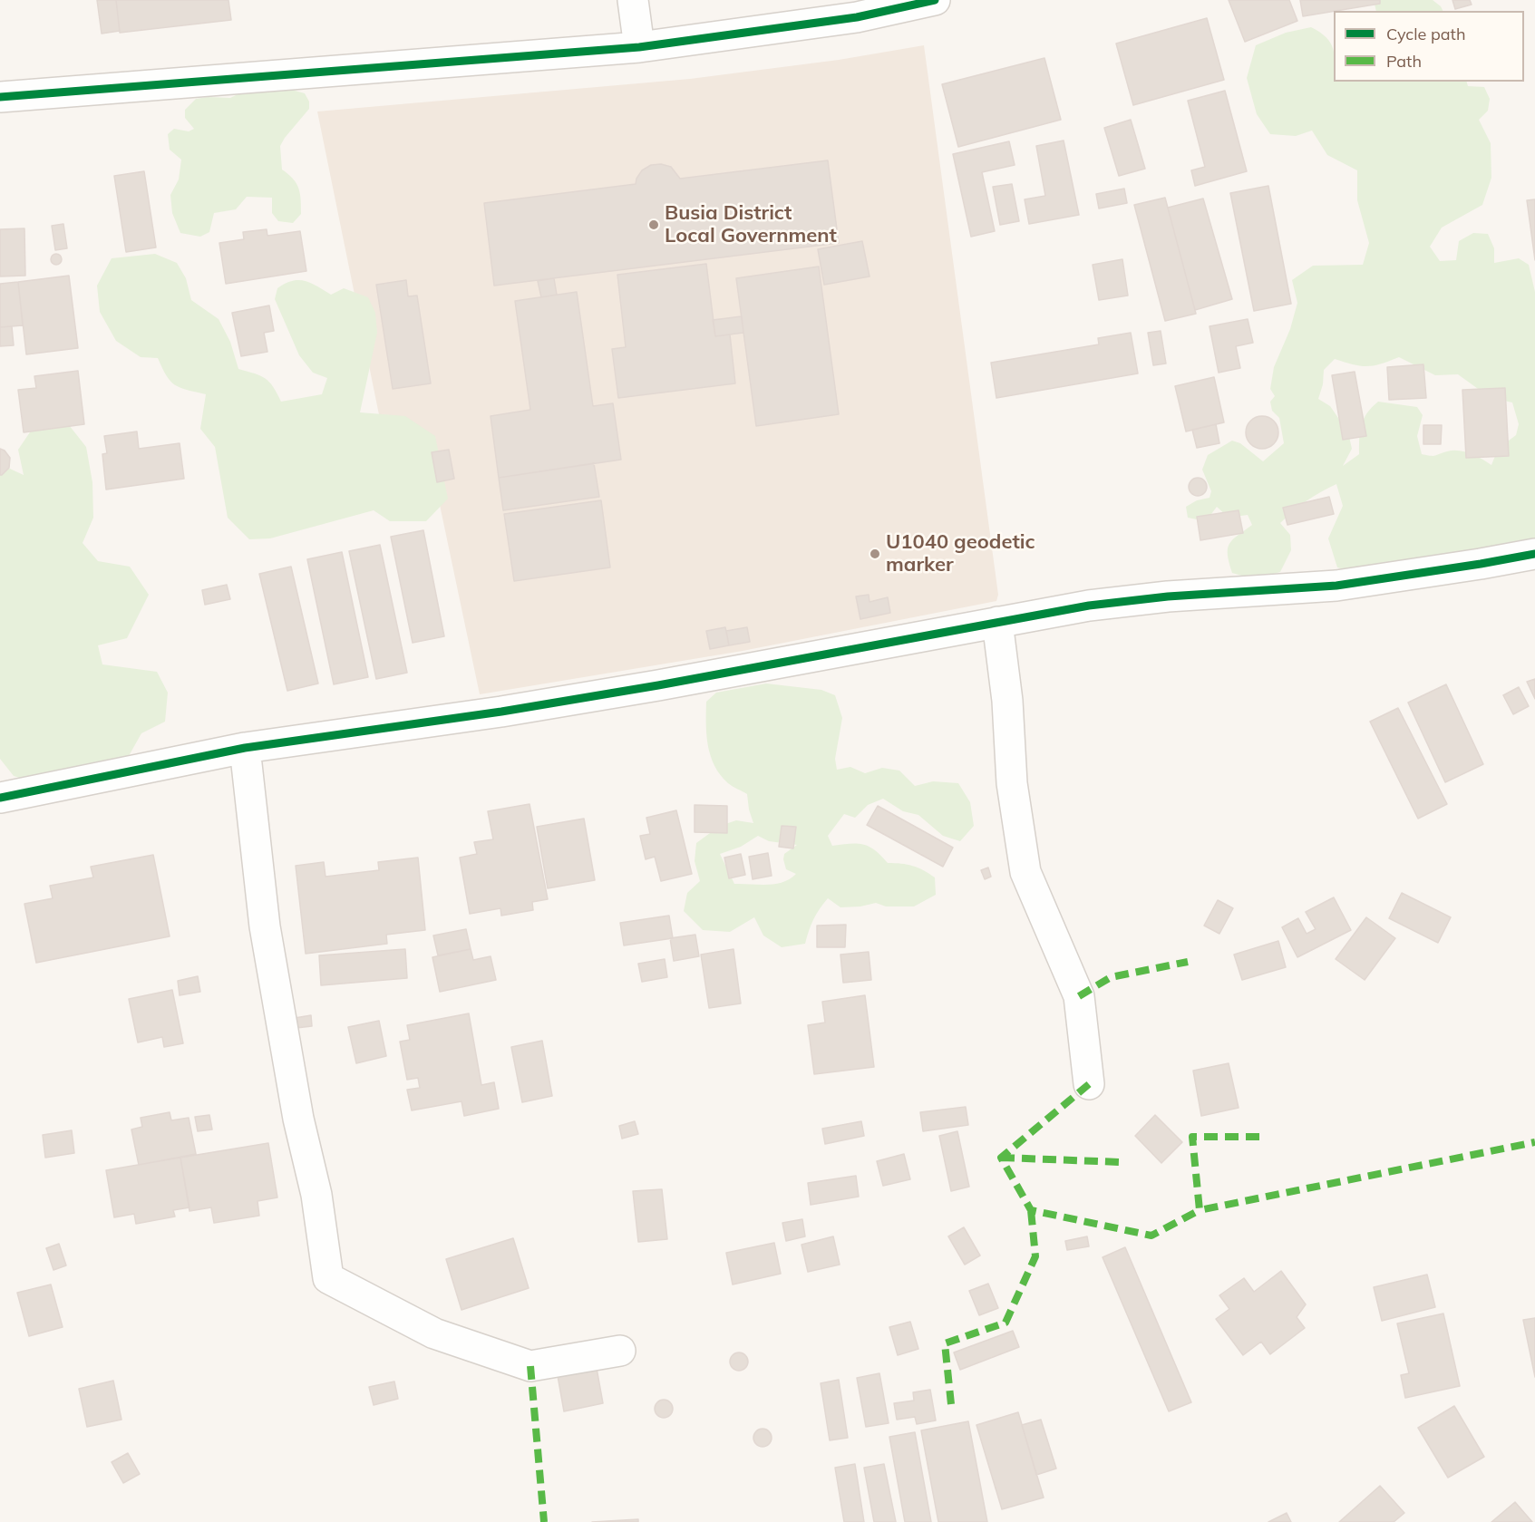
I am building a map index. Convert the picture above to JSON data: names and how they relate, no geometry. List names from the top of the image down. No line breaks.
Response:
{"places":["Busia District Local Government","U1040 geodetic marker"],"legend":["Cycle path","Path"]}
